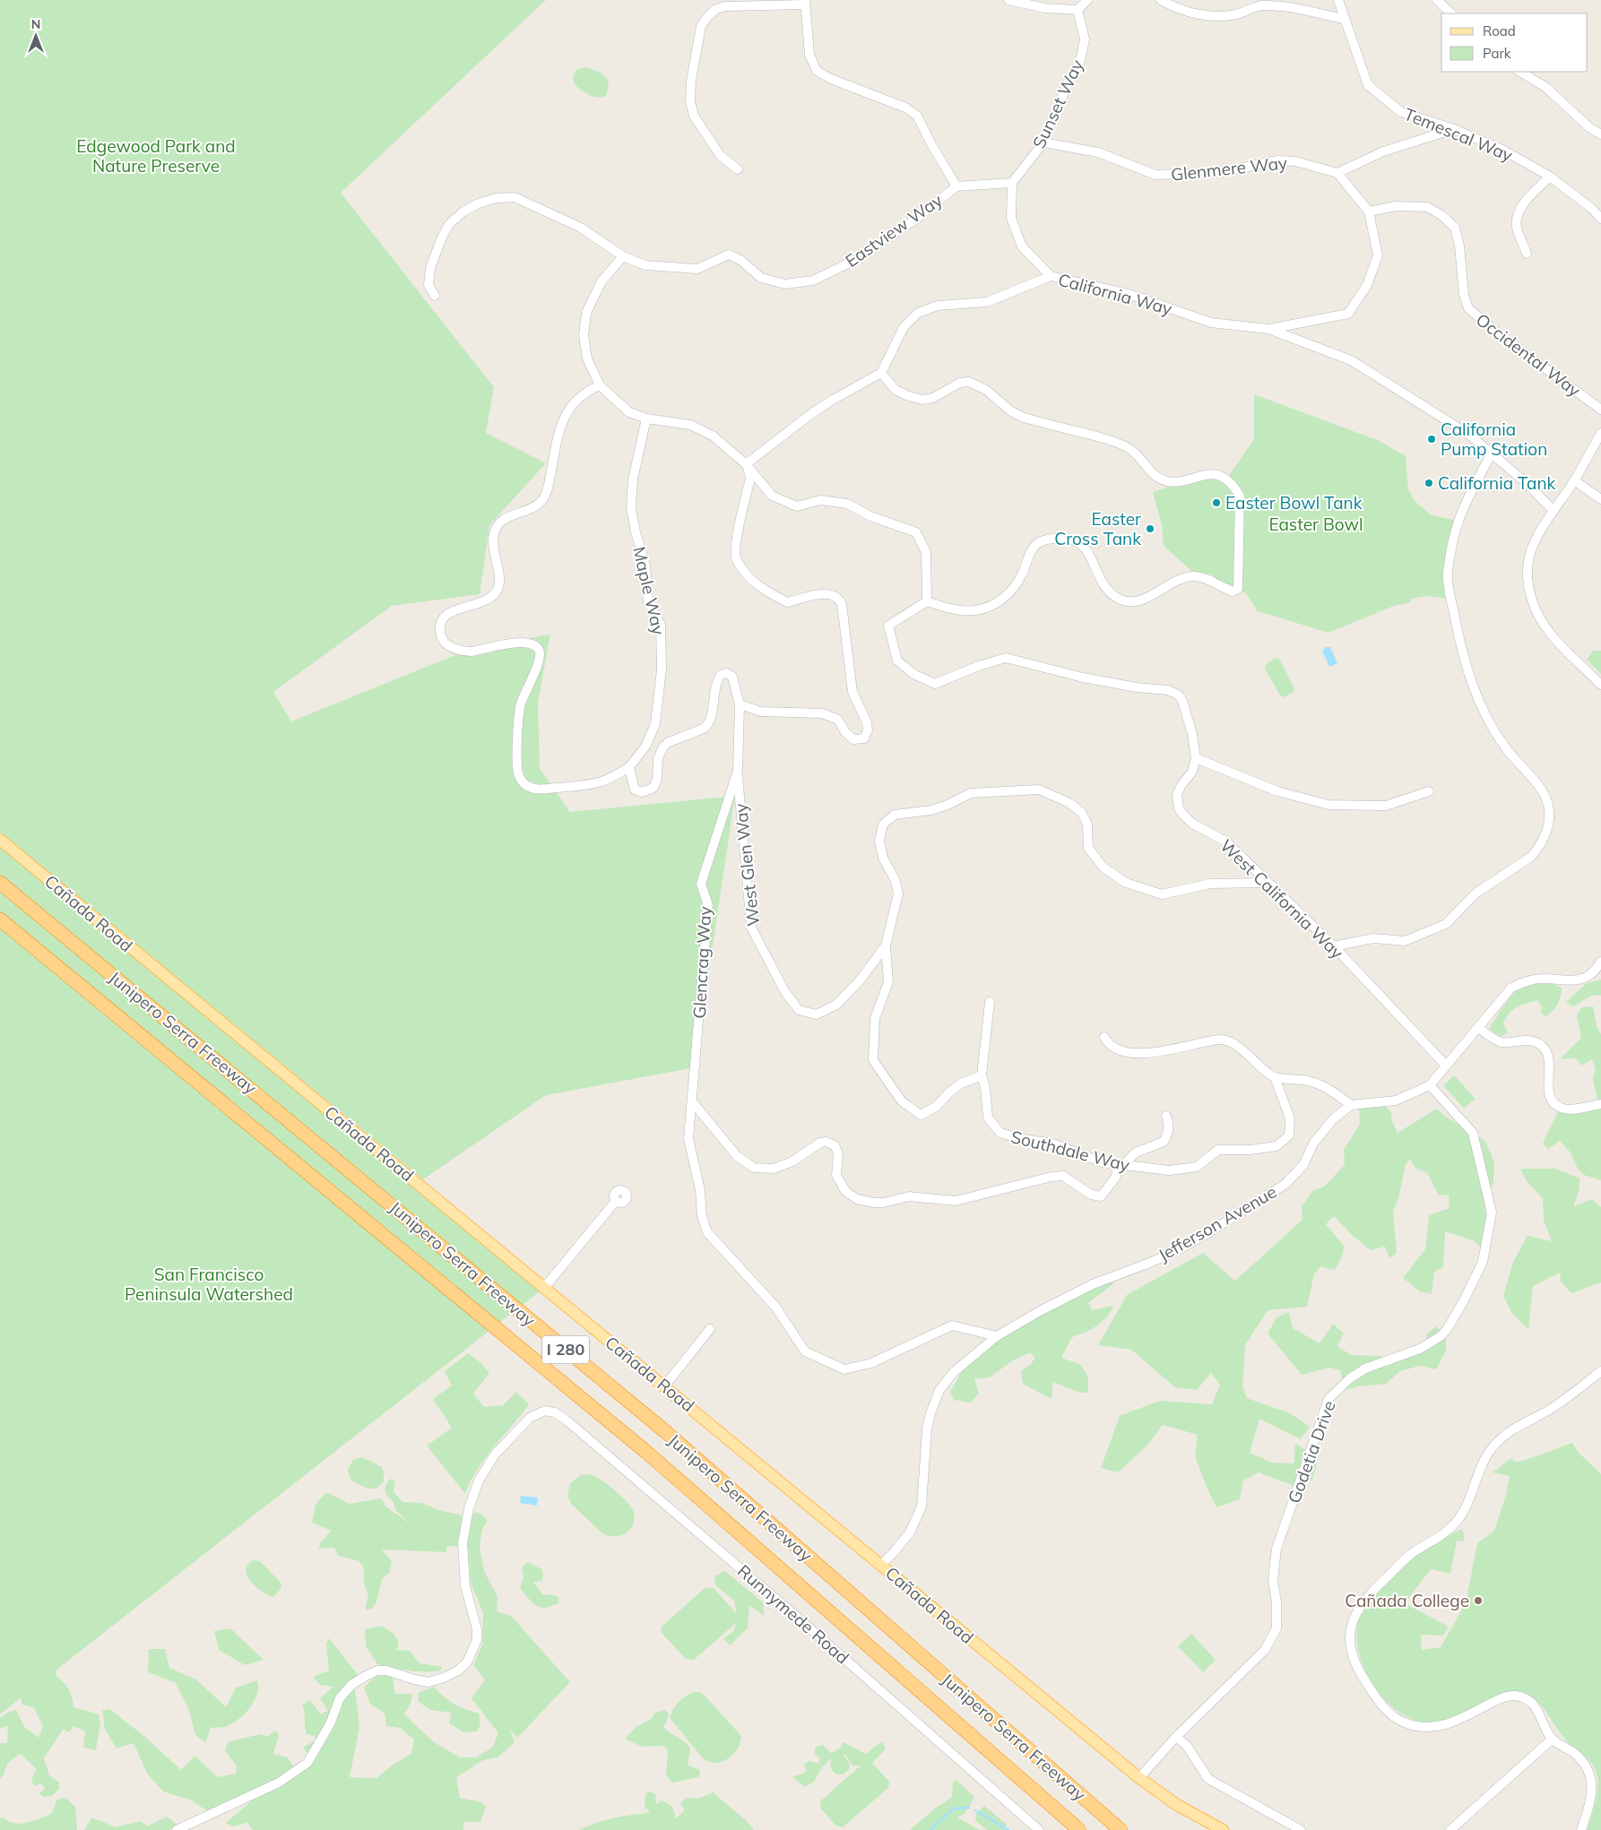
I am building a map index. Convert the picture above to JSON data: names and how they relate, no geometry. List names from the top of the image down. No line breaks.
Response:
{"streets":{"highway":["Junipero Serra Freeway","I 280"],"main road":["Cañada Road"],"street":["Sunset Way","Temescal Way","Glenmere Way","Eastview Way","California Way","Occidental Way","Maple Way","West Glen Way","West California Way","Glencrag Way","Southdale Way","Jefferson Avenue","Godetia Drive","Runnymede Road"]},"crossings":[["Sunset Way","Glenmere Way"],["West Glen Way","West California Way"],["West Glen Way","Glencrag Way"],["Cañada Road","Jefferson Avenue"],["Cañada Road","Godetia Drive"],["Glencrag Way","Jefferson Avenue"]],"parks":["Edgewood Park and Nature Preserve","Easter Bowl","San Francisco Peninsula Watershed"],"places":["California Pump Station","California Tank","Easter Bowl Tank","Easter Cross Tank","Cañada College"],"legend":["Road","Park"],"north":"top"}
